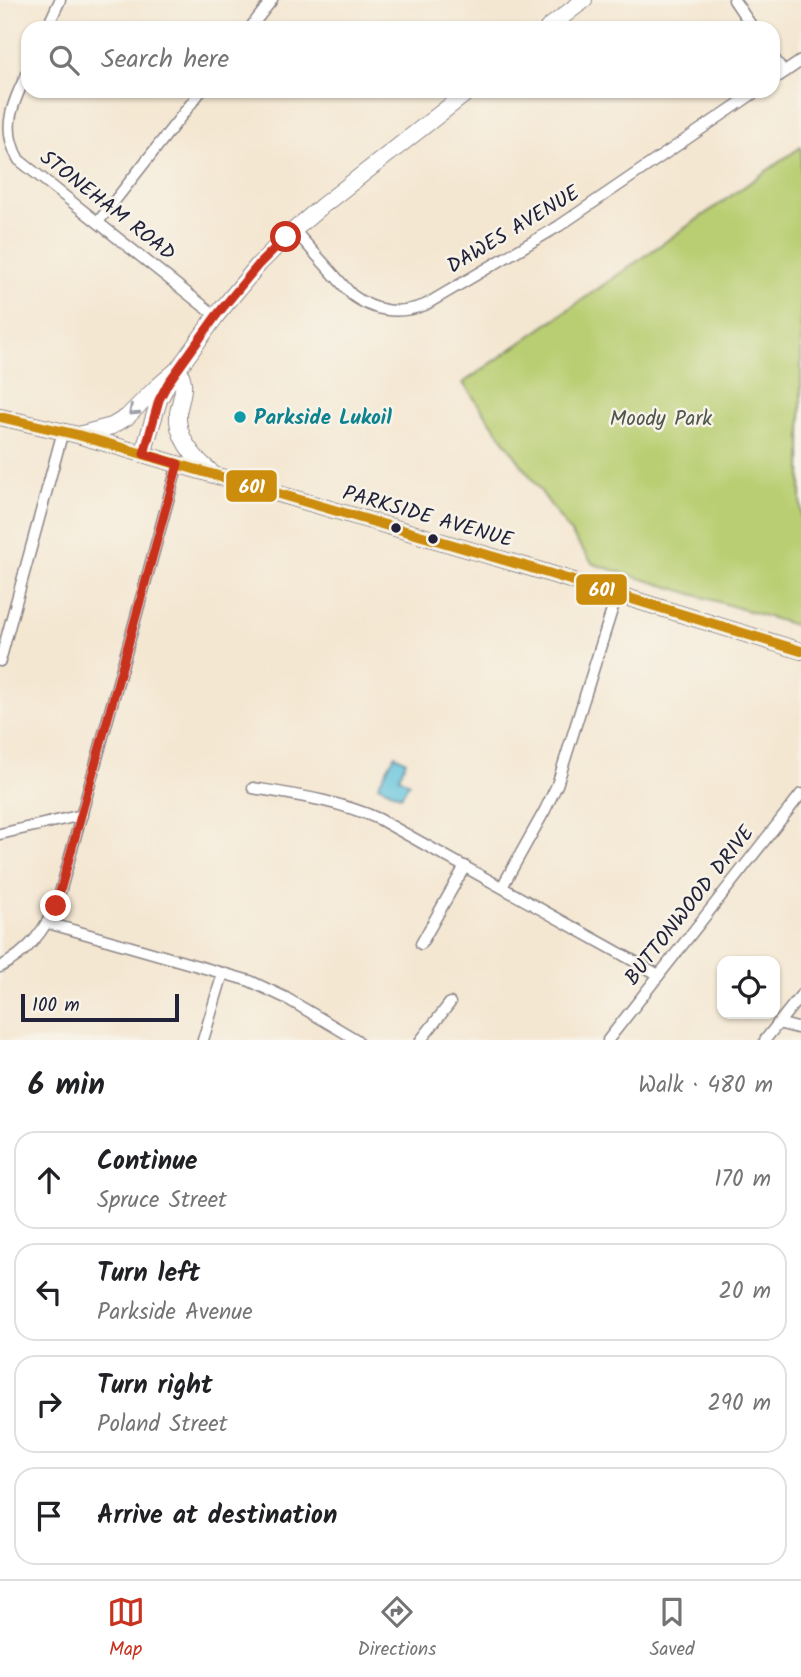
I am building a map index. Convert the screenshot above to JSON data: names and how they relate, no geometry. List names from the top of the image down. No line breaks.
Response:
{"streets":{"main road":["PARKSIDE AVENUE"],"street":["STONEHAM ROAD","DAWES AVENUE","BUTTONWOOD DRIVE"]},"parks":["Moody Park"],"places":["Parkside Lukoil"],"lines":["transit line 601"],"scale_bar":"100 m","page":{"search":"Search here","scale":"100 m","heading":["6 min","Walk · 480 m"],"list":[["Continue","Spruce Street","170 m"],["Turn left","Parkside Avenue","20 m"],["Turn right","Poland Street","290 m"],"Arrive at destination"],"nav":["Map","Directions","Saved"]}}
